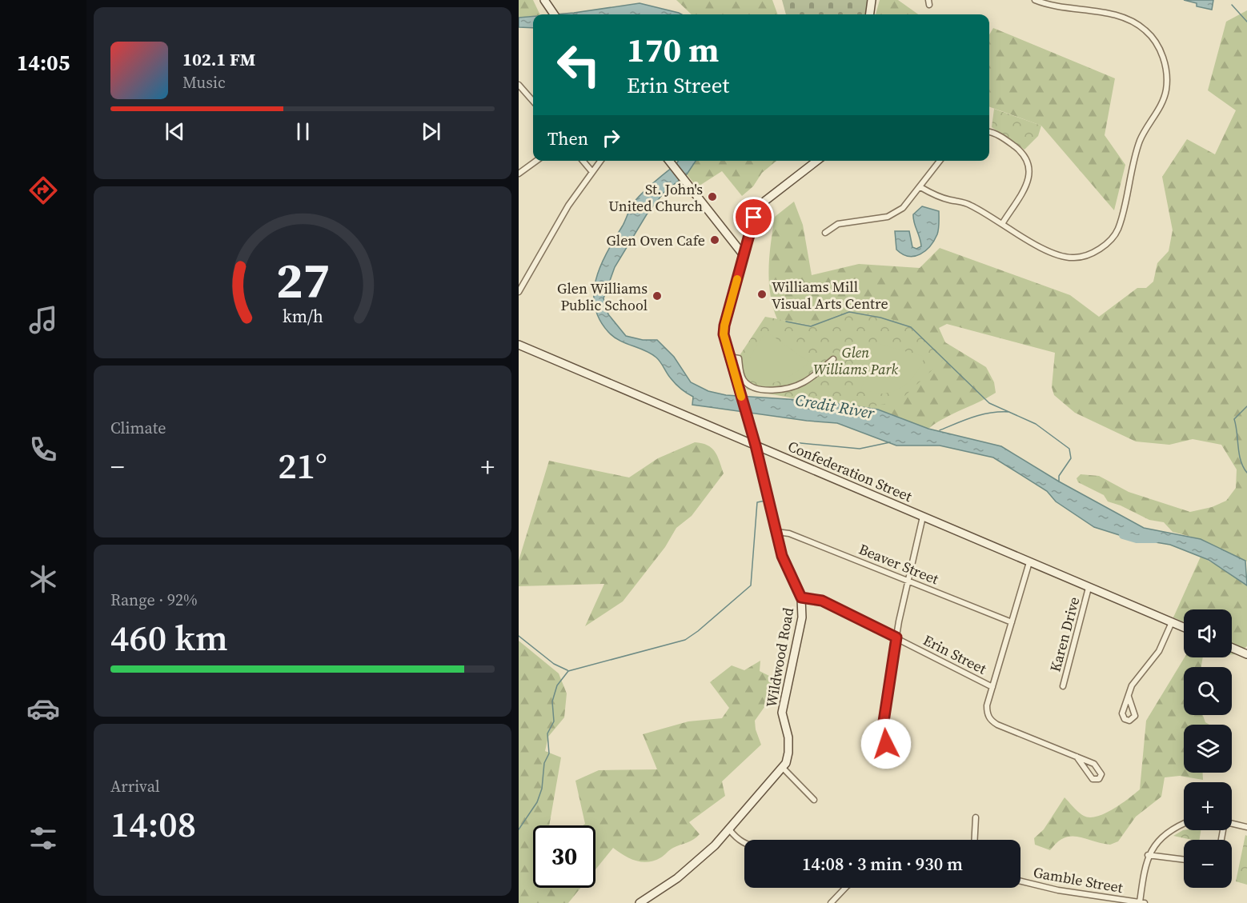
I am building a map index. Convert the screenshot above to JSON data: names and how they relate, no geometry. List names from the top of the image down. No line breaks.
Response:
{"streets":{"street":["Confederation Street","Beaver Street","Karen Drive","Erin Street","Wildwood Road","Gamble Street"]},"crossings":[["Confederation Street","Karen Drive"],["Confederation Street","Wildwood Road"],["Beaver Street","Wildwood Road"],["Erin Street","Wildwood Road"]],"water":["Credit River"],"parks":["Glen Williams Park"],"places":["St. John's United Church","Glen Oven Cafe","Williams Mill Visual Arts Centre","Glen Williams Public School"],"page":{"tabs":"14:05","turn":["170 m","Erin Street"],"song":["102.1 FM","Music"],"then":"Then","tile":["Climate",["Range · 92%","460 km"],["Arrival","14:08"]],"heat":["−","21°","+"],"map_buttons":["+","−"],"limit":"30","trip":"14:08 · 3 min · 930 m","gauge":["27","km/h"]}}
